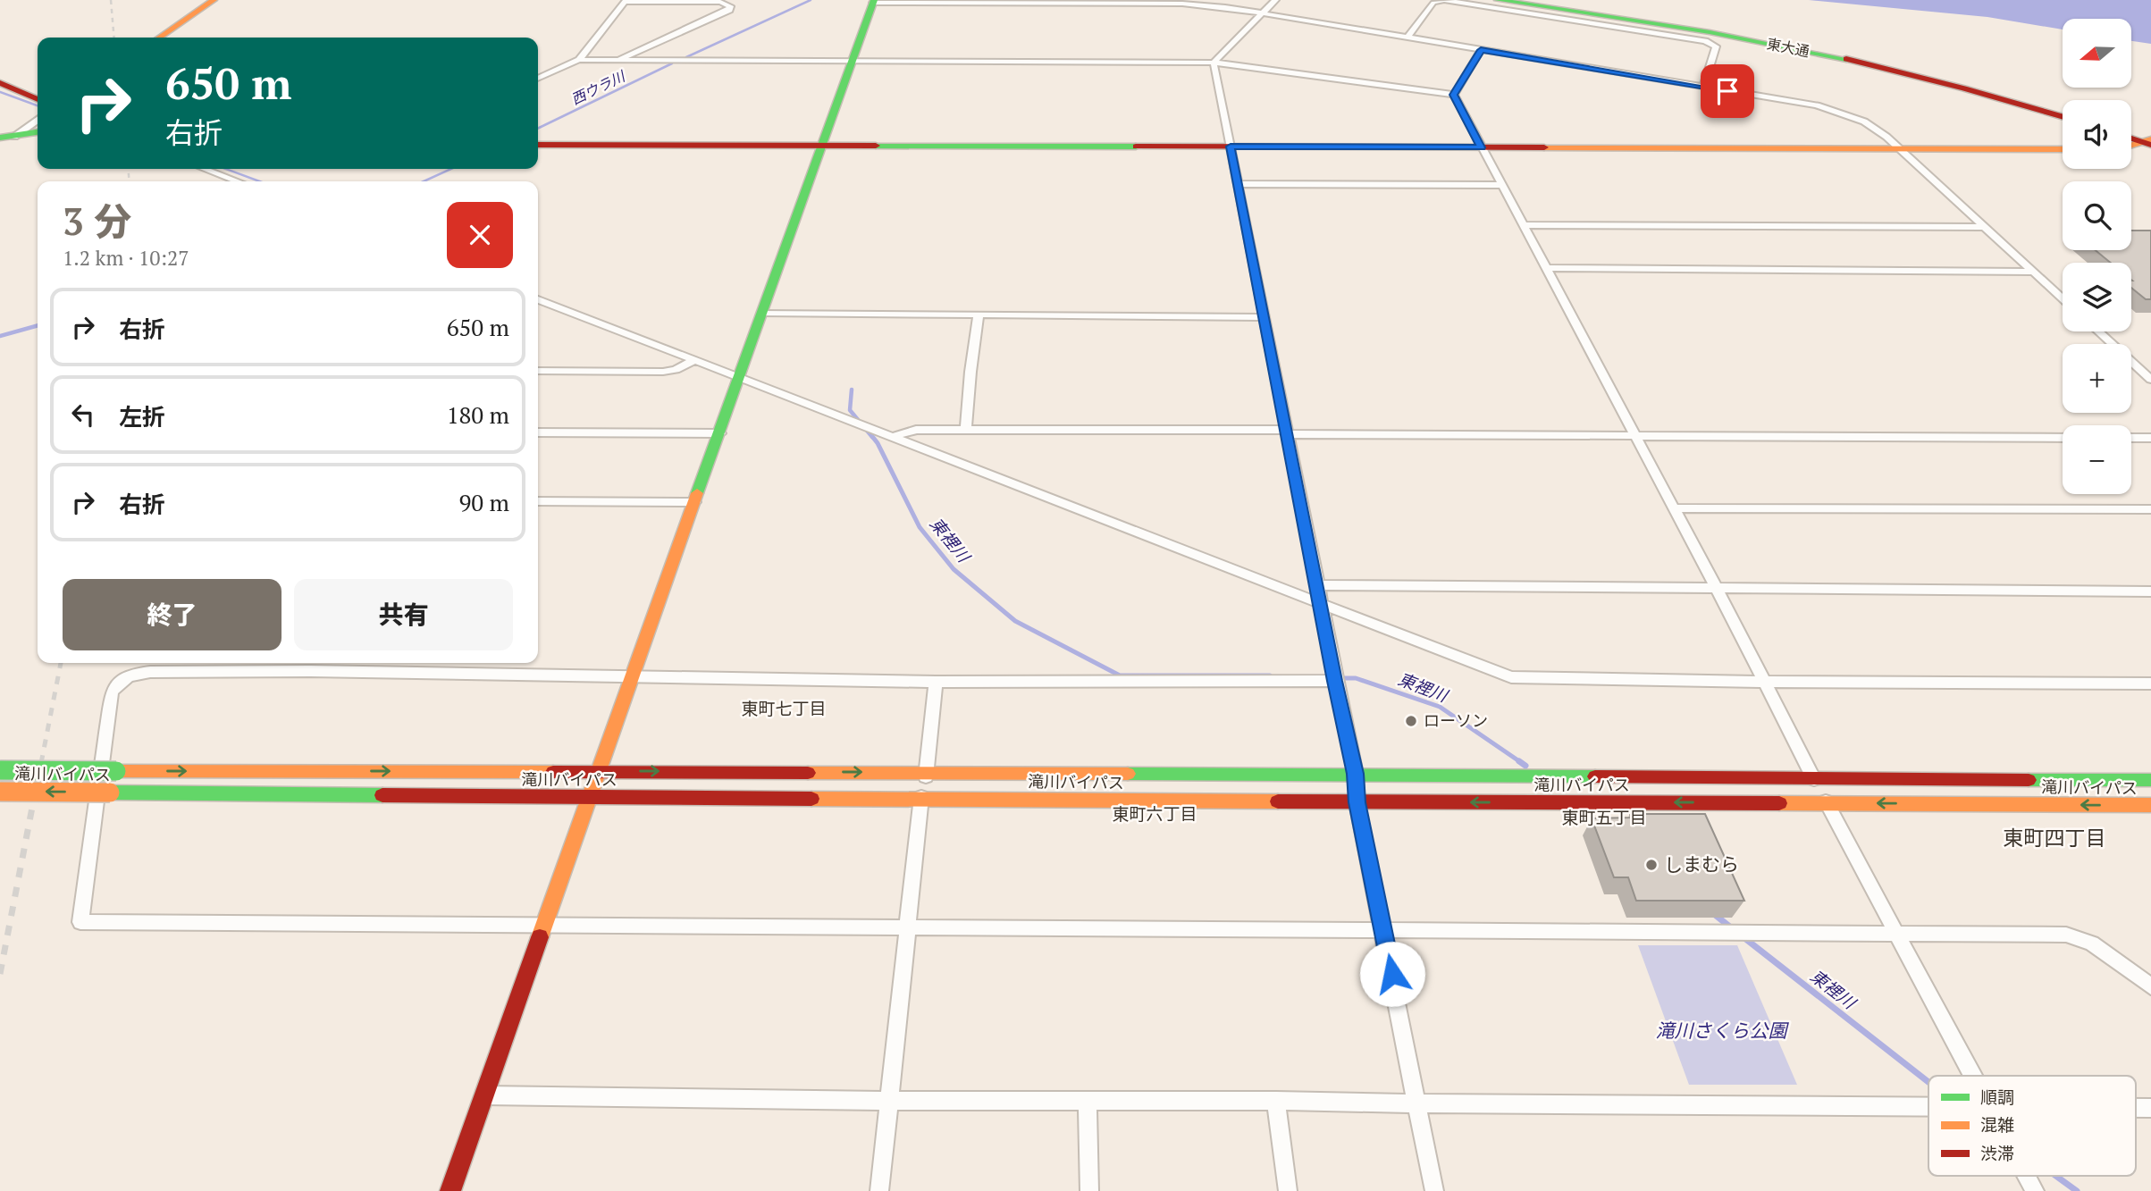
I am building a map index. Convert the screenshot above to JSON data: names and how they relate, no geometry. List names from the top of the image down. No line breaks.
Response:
{"streets":{"main road":["東大通","滝川バイパス"]},"districts":["東町七丁目","東町六丁目","東町五丁目","東町四丁目"],"water":["西ウラ川","東裡川"],"parks":["滝川さくら公園"],"places":["ローソン","しまむら"],"legend":["順調","混雑","渋滞"],"north":"left","page":{"map_buttons":["+","−"],"turn":["650 m","右折"],"heading":["3 分","1.2 km · 10:27"],"list":[{"name":"右折","value":"650 m"},{"name":"左折","value":"180 m"},{"name":"右折","value":"90 m"}],"buttons":["終了","共有"]}}
